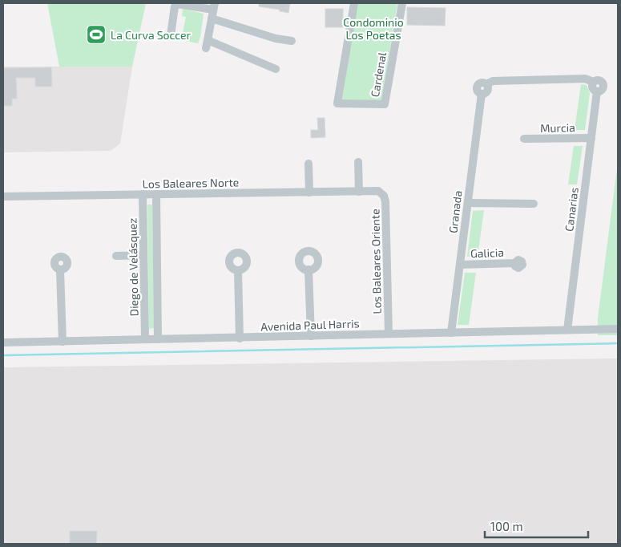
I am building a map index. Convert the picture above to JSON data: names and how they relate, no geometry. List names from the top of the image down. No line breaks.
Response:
{"streets":{"street":["Cardenal","Murcia","Los Baleares Norte","Canarias","Granada","Galicia","Los Baleares Oriente","Diego de Velásquez","Avenida Paul Harris"]},"crossings":[["Murcia","Canarias"],["Los Baleares Norte","Los Baleares Oriente"],["Los Baleares Norte","Diego de Velásquez"],["Canarias","Granada"],["Canarias","Avenida Paul Harris"],["Granada","Galicia"],["Granada","Avenida Paul Harris"],["Los Baleares Oriente","Avenida Paul Harris"],["Diego de Velásquez","Avenida Paul Harris"]],"parks":["Condominio Los Poetas"],"places":{"sports":["La Curva Soccer"]},"scale_bar":"100 m"}
